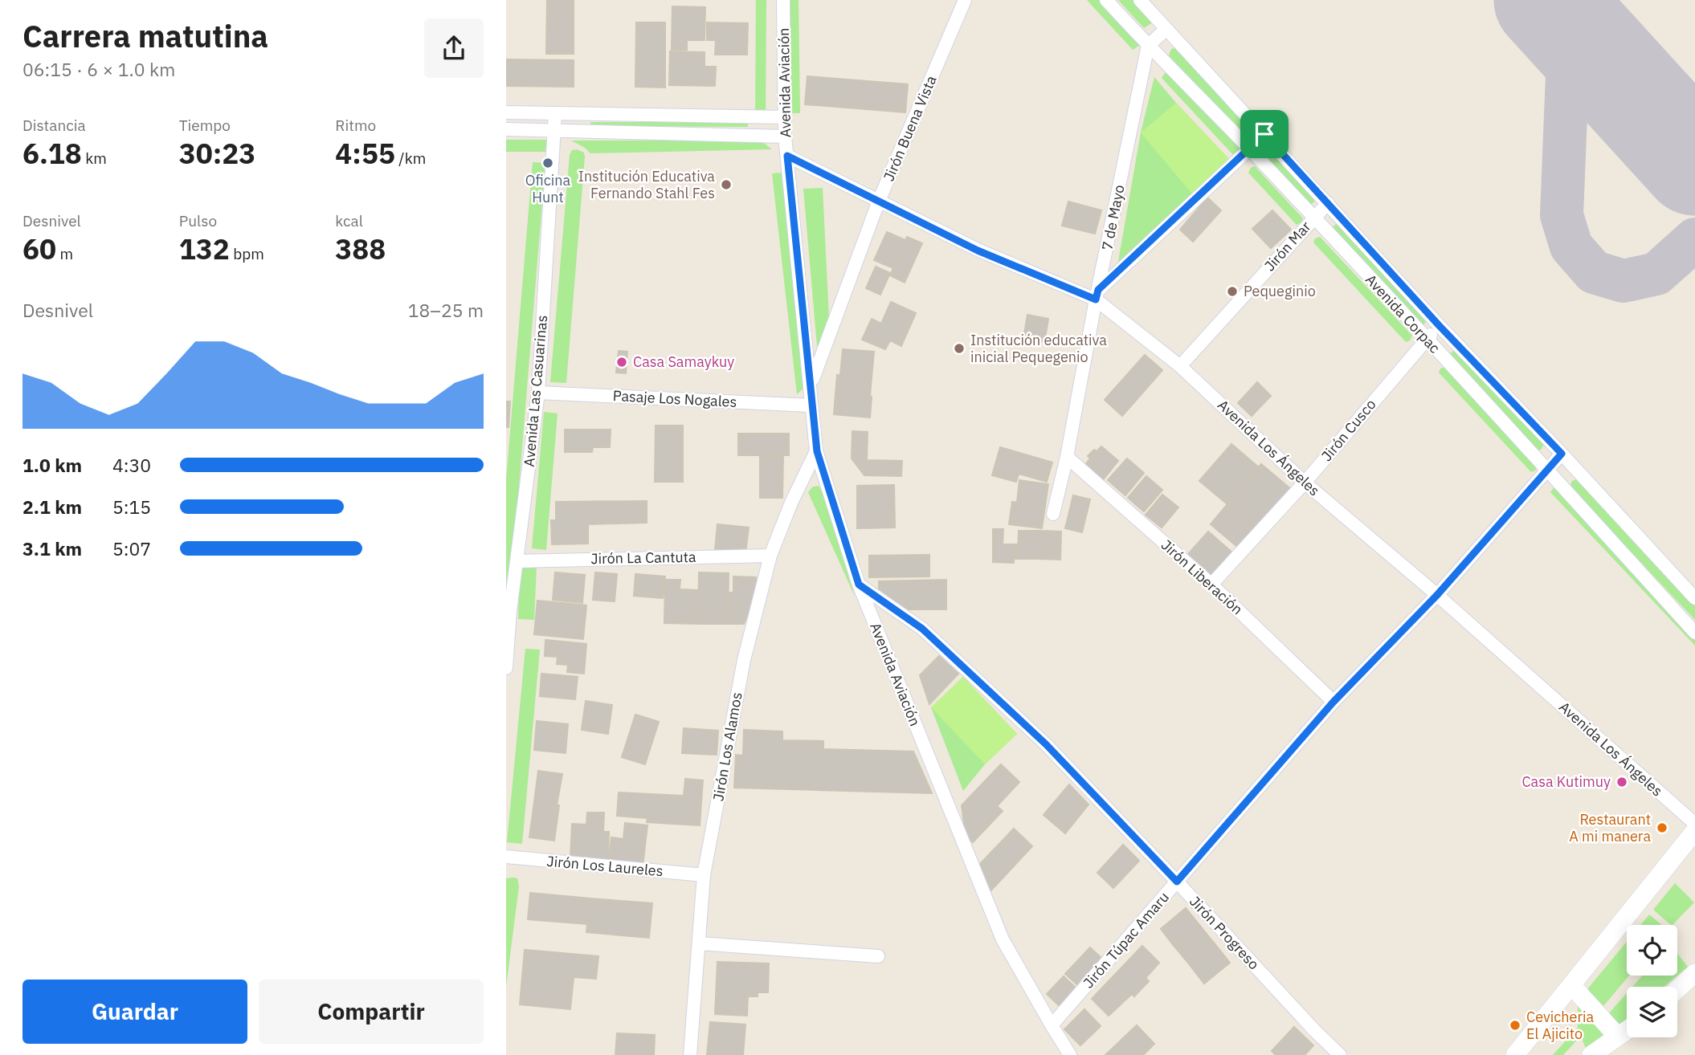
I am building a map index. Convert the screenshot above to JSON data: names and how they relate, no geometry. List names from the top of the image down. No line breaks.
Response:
{"streets":{"street":["Avenida Aviación","Jirón Buena Vista","7 de Mayo","Jirón Mar","Avenida Corpac","Avenida Las Casuarinas","Pasaje Los Nogales","Jirón Cusco","Avenida Los Ángeles","Jirón La Cantuta","Jirón Liberación","Jirón Los Alamos","Jirón Los Laureles","Jirón Progreso","Jirón Túpac Amaru"]},"crossings":[["Avenida Aviación","Jirón Buena Vista"],["Avenida Aviación","Pasaje Los Nogales"],["Avenida Aviación","Avenida Los Ángeles"],["Avenida Aviación","Jirón Los Alamos"],["Avenida Aviación","Jirón Progreso"],["Avenida Aviación","Jirón Túpac Amaru"],["Jirón Buena Vista","Avenida Los Ángeles"],["7 de Mayo","Avenida Corpac"],["7 de Mayo","Avenida Los Ángeles"],["7 de Mayo","Jirón Liberación"],["Jirón Mar","Avenida Corpac"],["Jirón Mar","Avenida Los Ángeles"],["Avenida Corpac","Jirón Cusco"],["Avenida Corpac","Jirón Túpac Amaru"],["Avenida Las Casuarinas","Pasaje Los Nogales"],["Avenida Las Casuarinas","Jirón La Cantuta"],["Jirón Cusco","Avenida Los Ángeles"],["Jirón Cusco","Jirón Liberación"],["Avenida Los Ángeles","Jirón Túpac Amaru"],["Jirón La Cantuta","Jirón Los Alamos"],["Jirón Liberación","Jirón Túpac Amaru"],["Jirón Los Alamos","Jirón Los Laureles"],["Jirón Progreso","Jirón Túpac Amaru"]],"places":["Oficina Hunt","Institución Educativa Fernando Stahl Fes","Pequeginio","Institución educativa inicial Pequegenio","Casa Samaykuy","Casa Kutimuy","Restaurant A mi manera","Cevicheria El Ajicito"],"page":{"heading":["Carrera matutina","06:15 · 6 × 1.0 km"],"stats":[["Distancia","6.18 km"],["Tiempo","30:23"],["Ritmo","4:55 /km"],["Desnivel","60 m"],["Pulso","132 bpm"],["kcal","388"]],"chart":["Desnivel","18–25 m"],"list":[{"name":"1.0 km","note":"4:30"},{"name":"2.1 km","note":"5:15"},{"name":"3.1 km","note":"5:07"}],"buttons":["Guardar","Compartir"]}}
